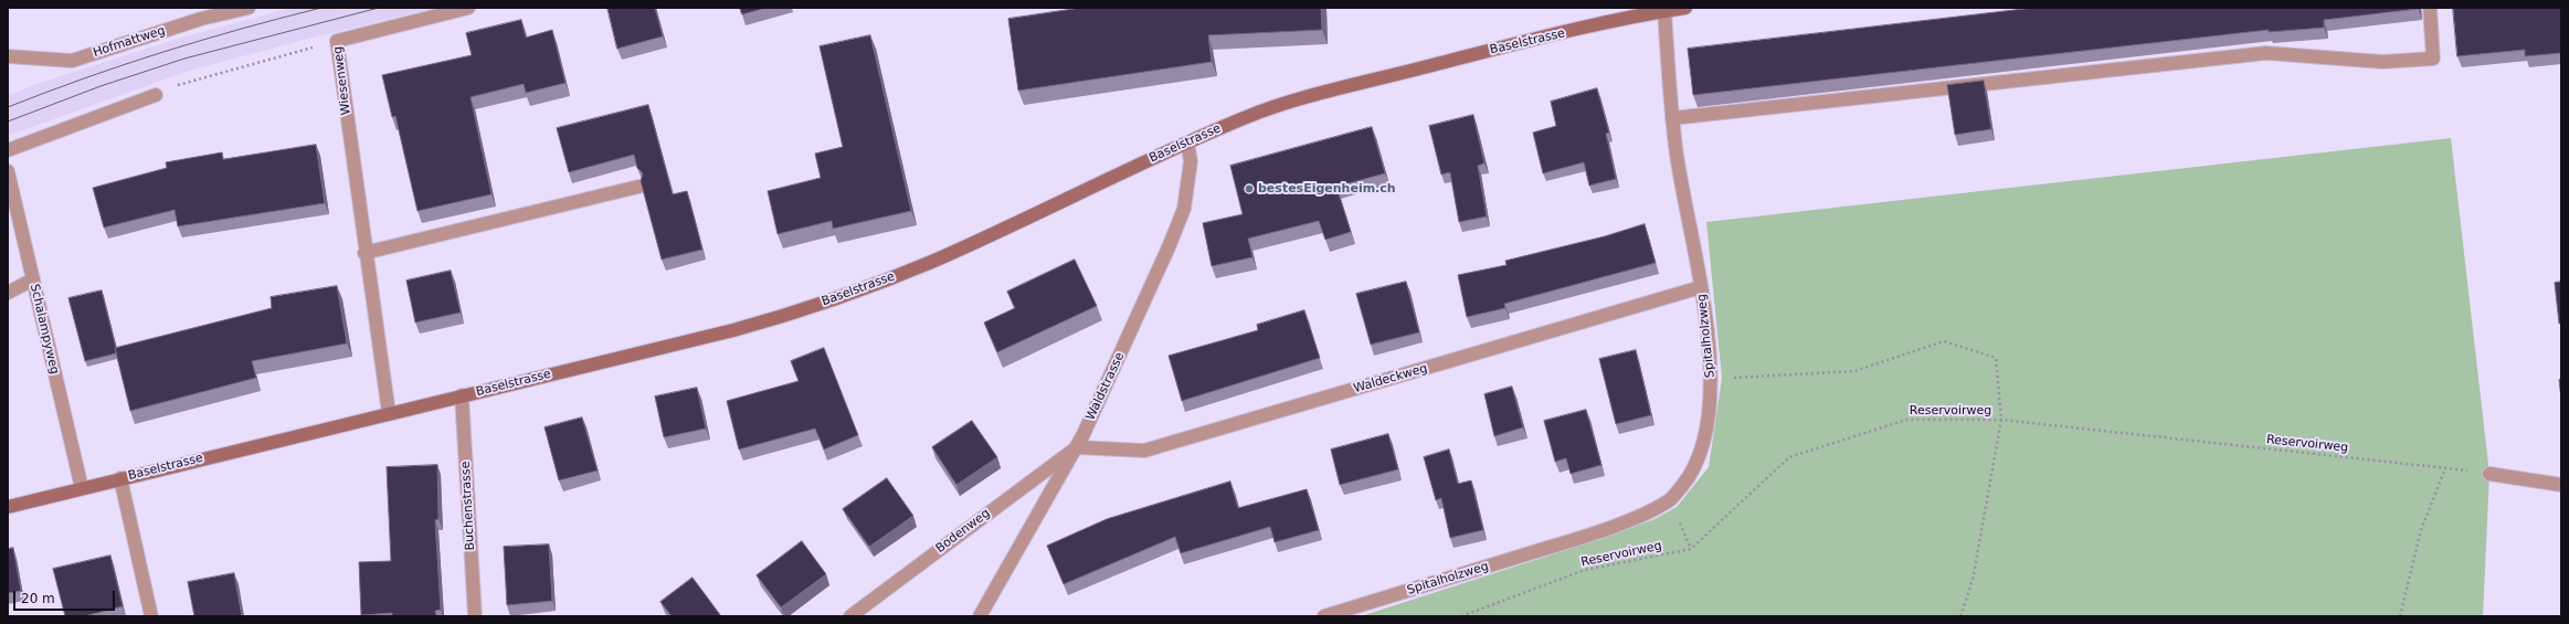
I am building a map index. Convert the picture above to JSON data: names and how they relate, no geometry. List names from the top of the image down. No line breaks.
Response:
{"streets":{"main road":["Baselstrasse"],"street":["Hofmattweg","Wiesenweg","Schalampyweg","Spitalholzweg","Waldeckweg","Waldstrasse","Buchenstrasse","Bodenweg"],"path":["Reservoirweg"]},"crossings":[["Baselstrasse","Wiesenweg"],["Baselstrasse","Schalampyweg"],["Baselstrasse","Spitalholzweg"],["Baselstrasse","Waldstrasse"],["Baselstrasse","Buchenstrasse"],["Spitalholzweg","Waldeckweg"],["Waldeckweg","Waldstrasse"],["Waldeckweg","Bodenweg"],["Waldstrasse","Bodenweg"]],"places":["bestesEigenheim.ch"],"scale_bar":"20 m"}
